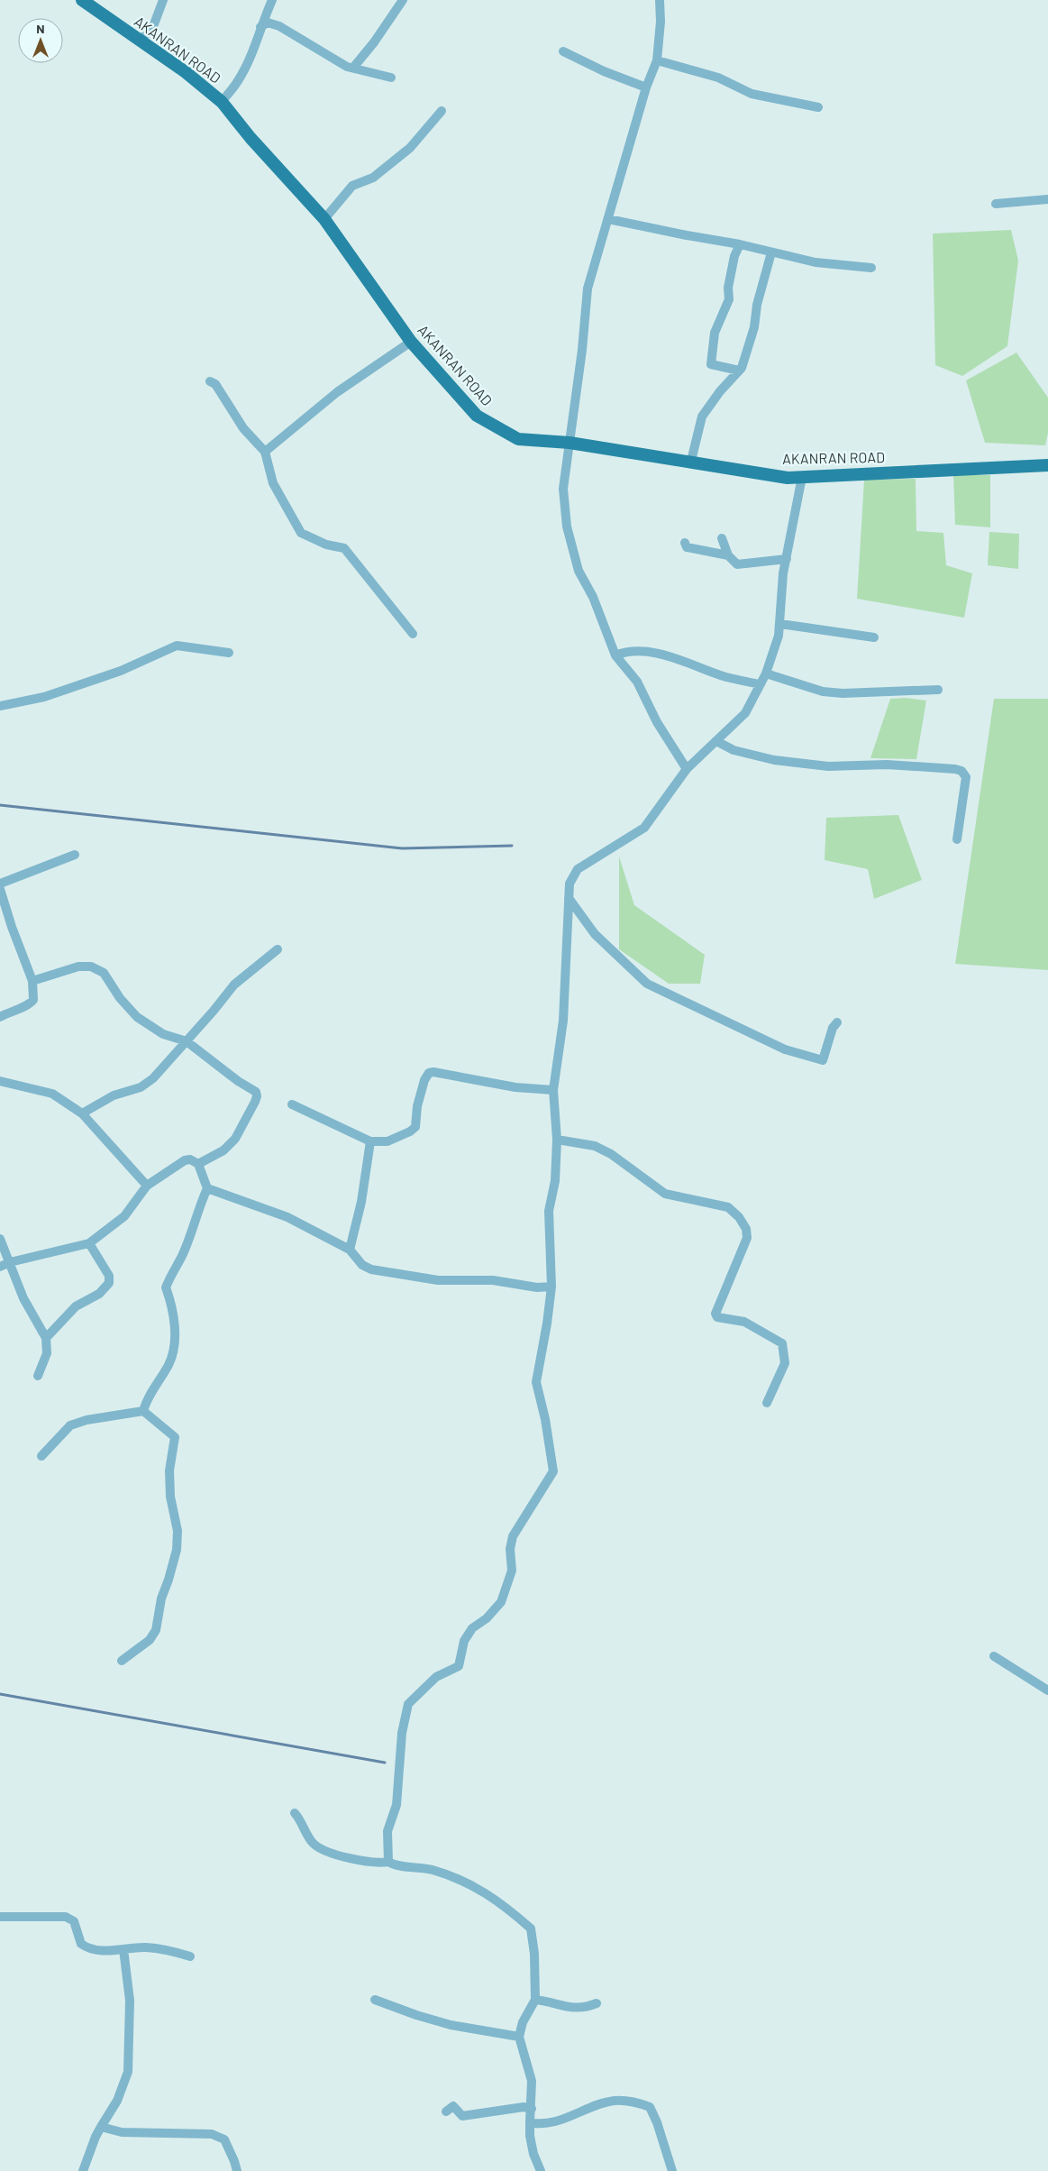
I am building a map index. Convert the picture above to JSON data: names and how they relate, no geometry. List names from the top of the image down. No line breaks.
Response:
{"streets":{"main road":["AKANRAN ROAD"]},"north":"top"}
